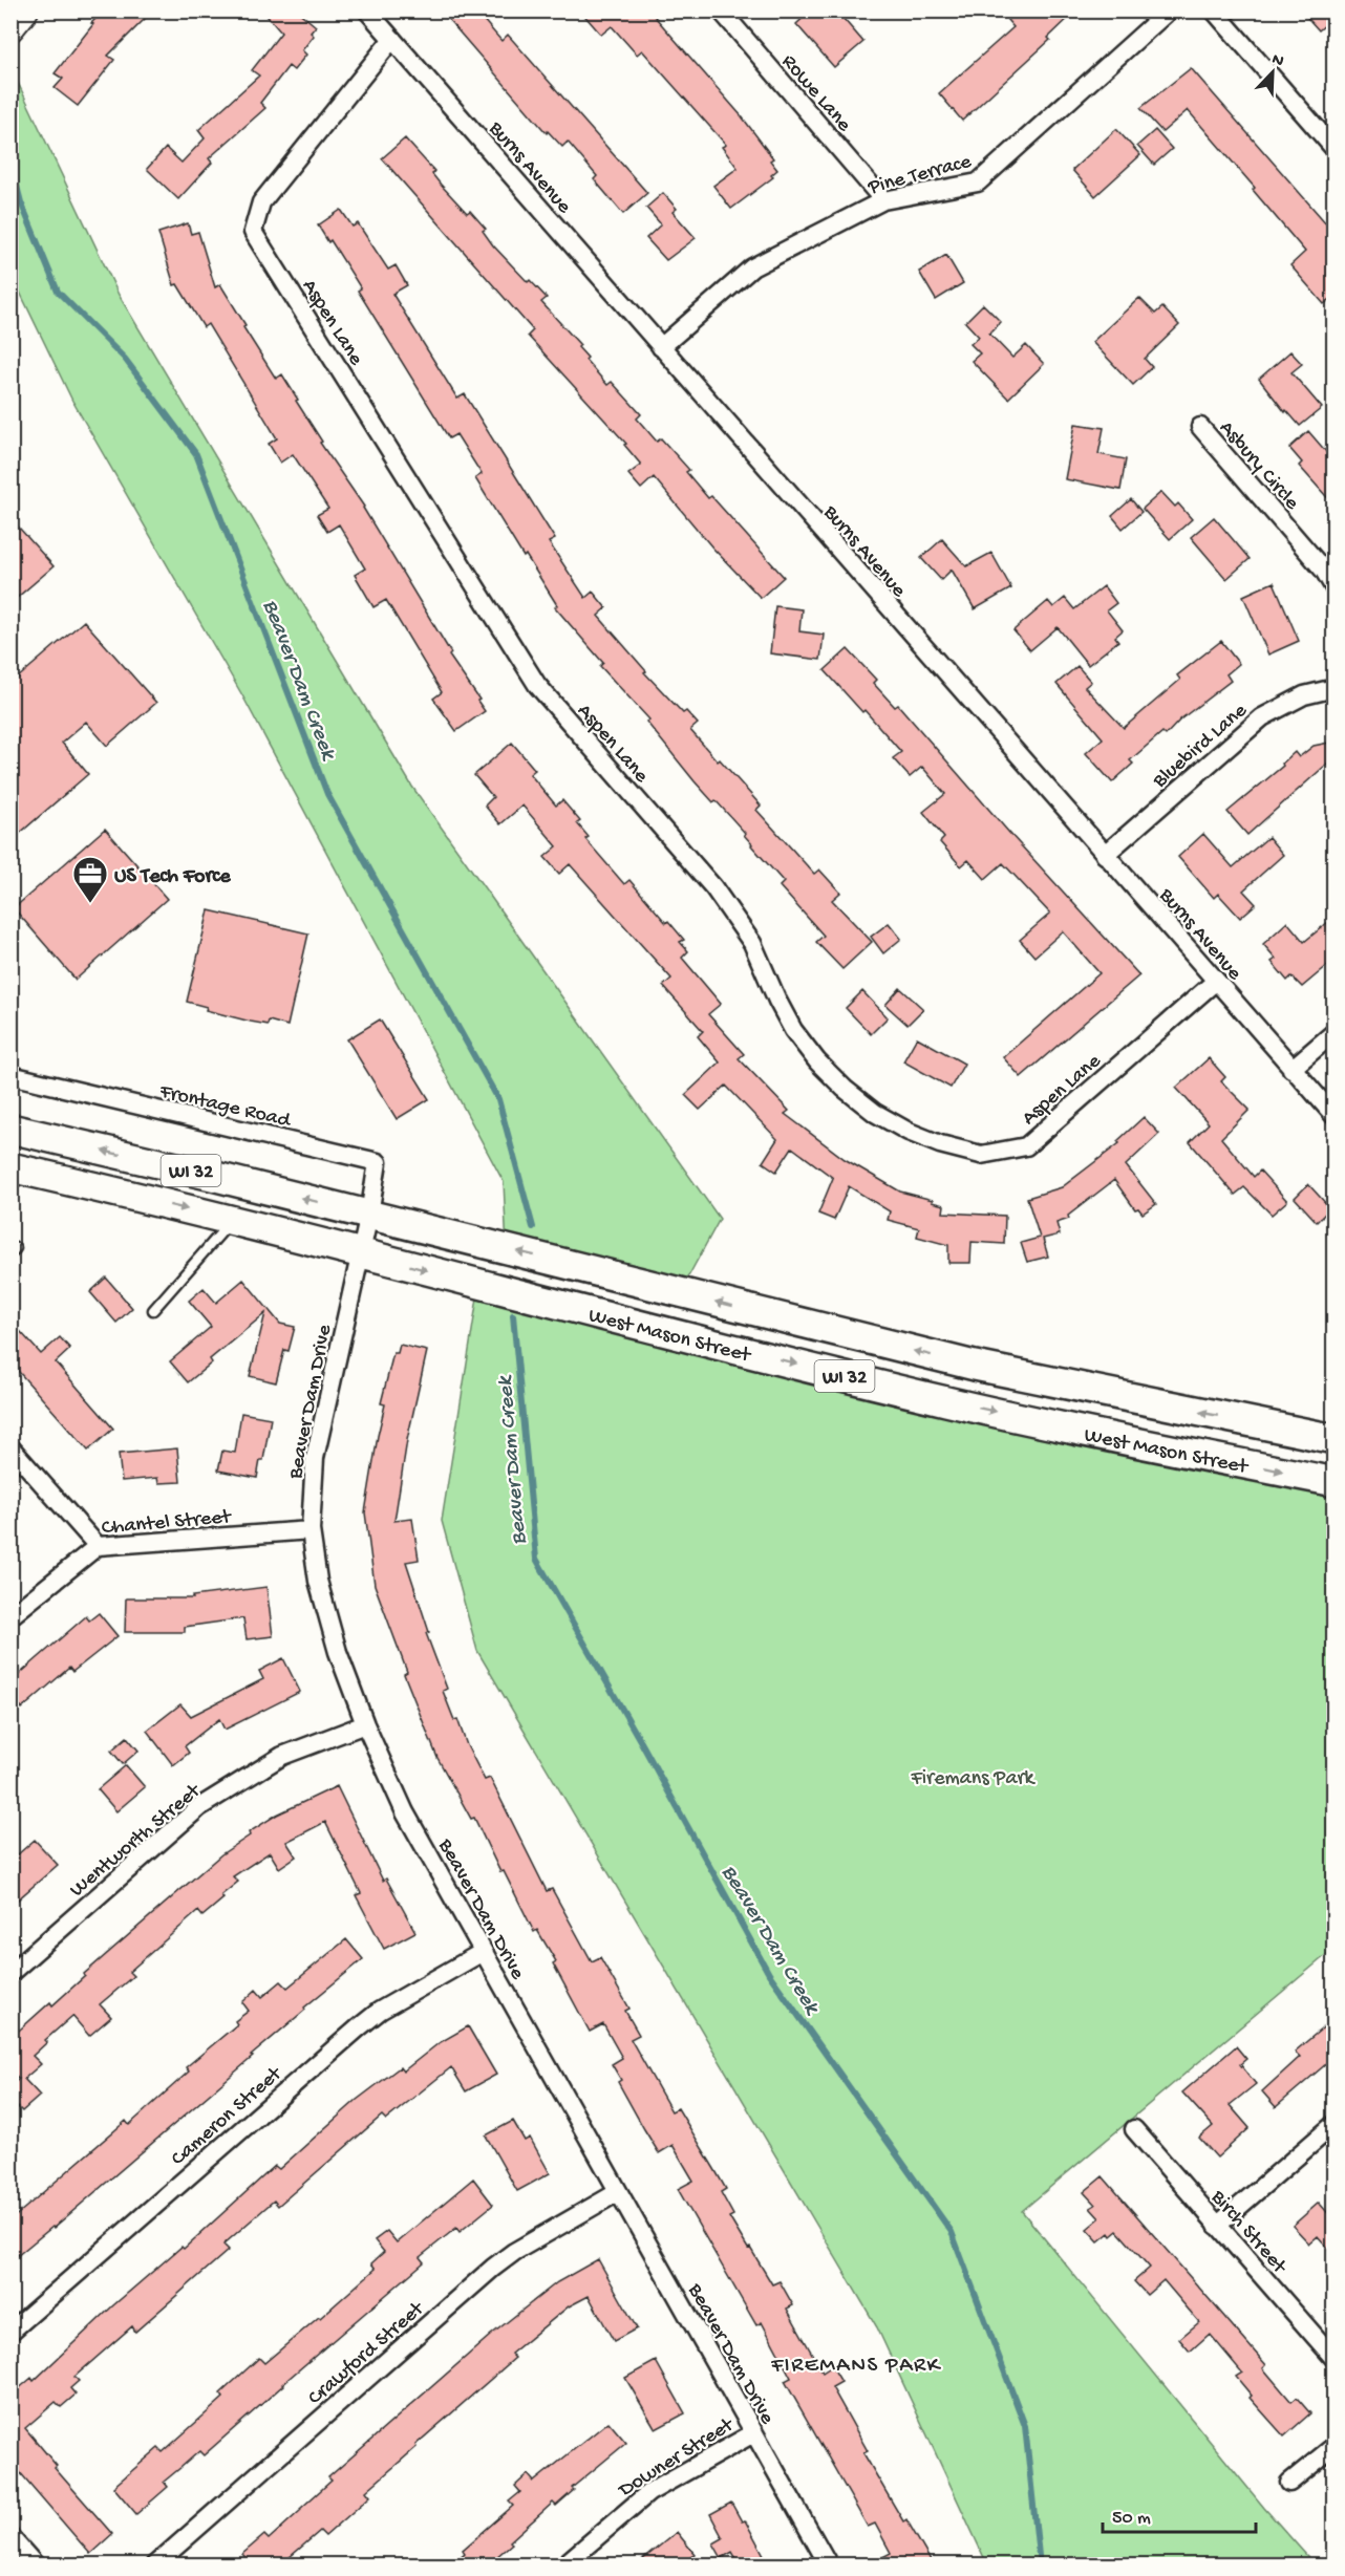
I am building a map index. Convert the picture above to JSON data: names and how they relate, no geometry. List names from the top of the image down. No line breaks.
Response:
{"streets":{"main road":["WI 32","West Mason Street"],"street":["Rowe Lane","Burns Avenue","Pine Terrace","Aspen Lane","Asbury Circle","Bluebird Lane","Frontage Road","Beaver Dam Drive","Chantel Street","Wentworth Street","Cameron Street","Birch Street","Crawford Street","Downer Street"]},"crossings":[["Rowe Lane","Pine Terrace"],["Burns Avenue","Pine Terrace"],["Burns Avenue","Aspen Lane"],["Burns Avenue","Bluebird Lane"],["Frontage Road","West Mason Street"],["Frontage Road","Beaver Dam Drive"],["West Mason Street","Beaver Dam Drive"],["Beaver Dam Drive","Chantel Street"],["Beaver Dam Drive","Wentworth Street"],["Beaver Dam Drive","Cameron Street"],["Beaver Dam Drive","Crawford Street"],["Beaver Dam Drive","Downer Street"]],"districts":["FIREMANS PARK"],"water":["Beaver Dam Creek"],"parks":["Firemans Park"],"places":{"office":["US Tech Force"]},"scale_bar":"50 m","north":"top right"}
